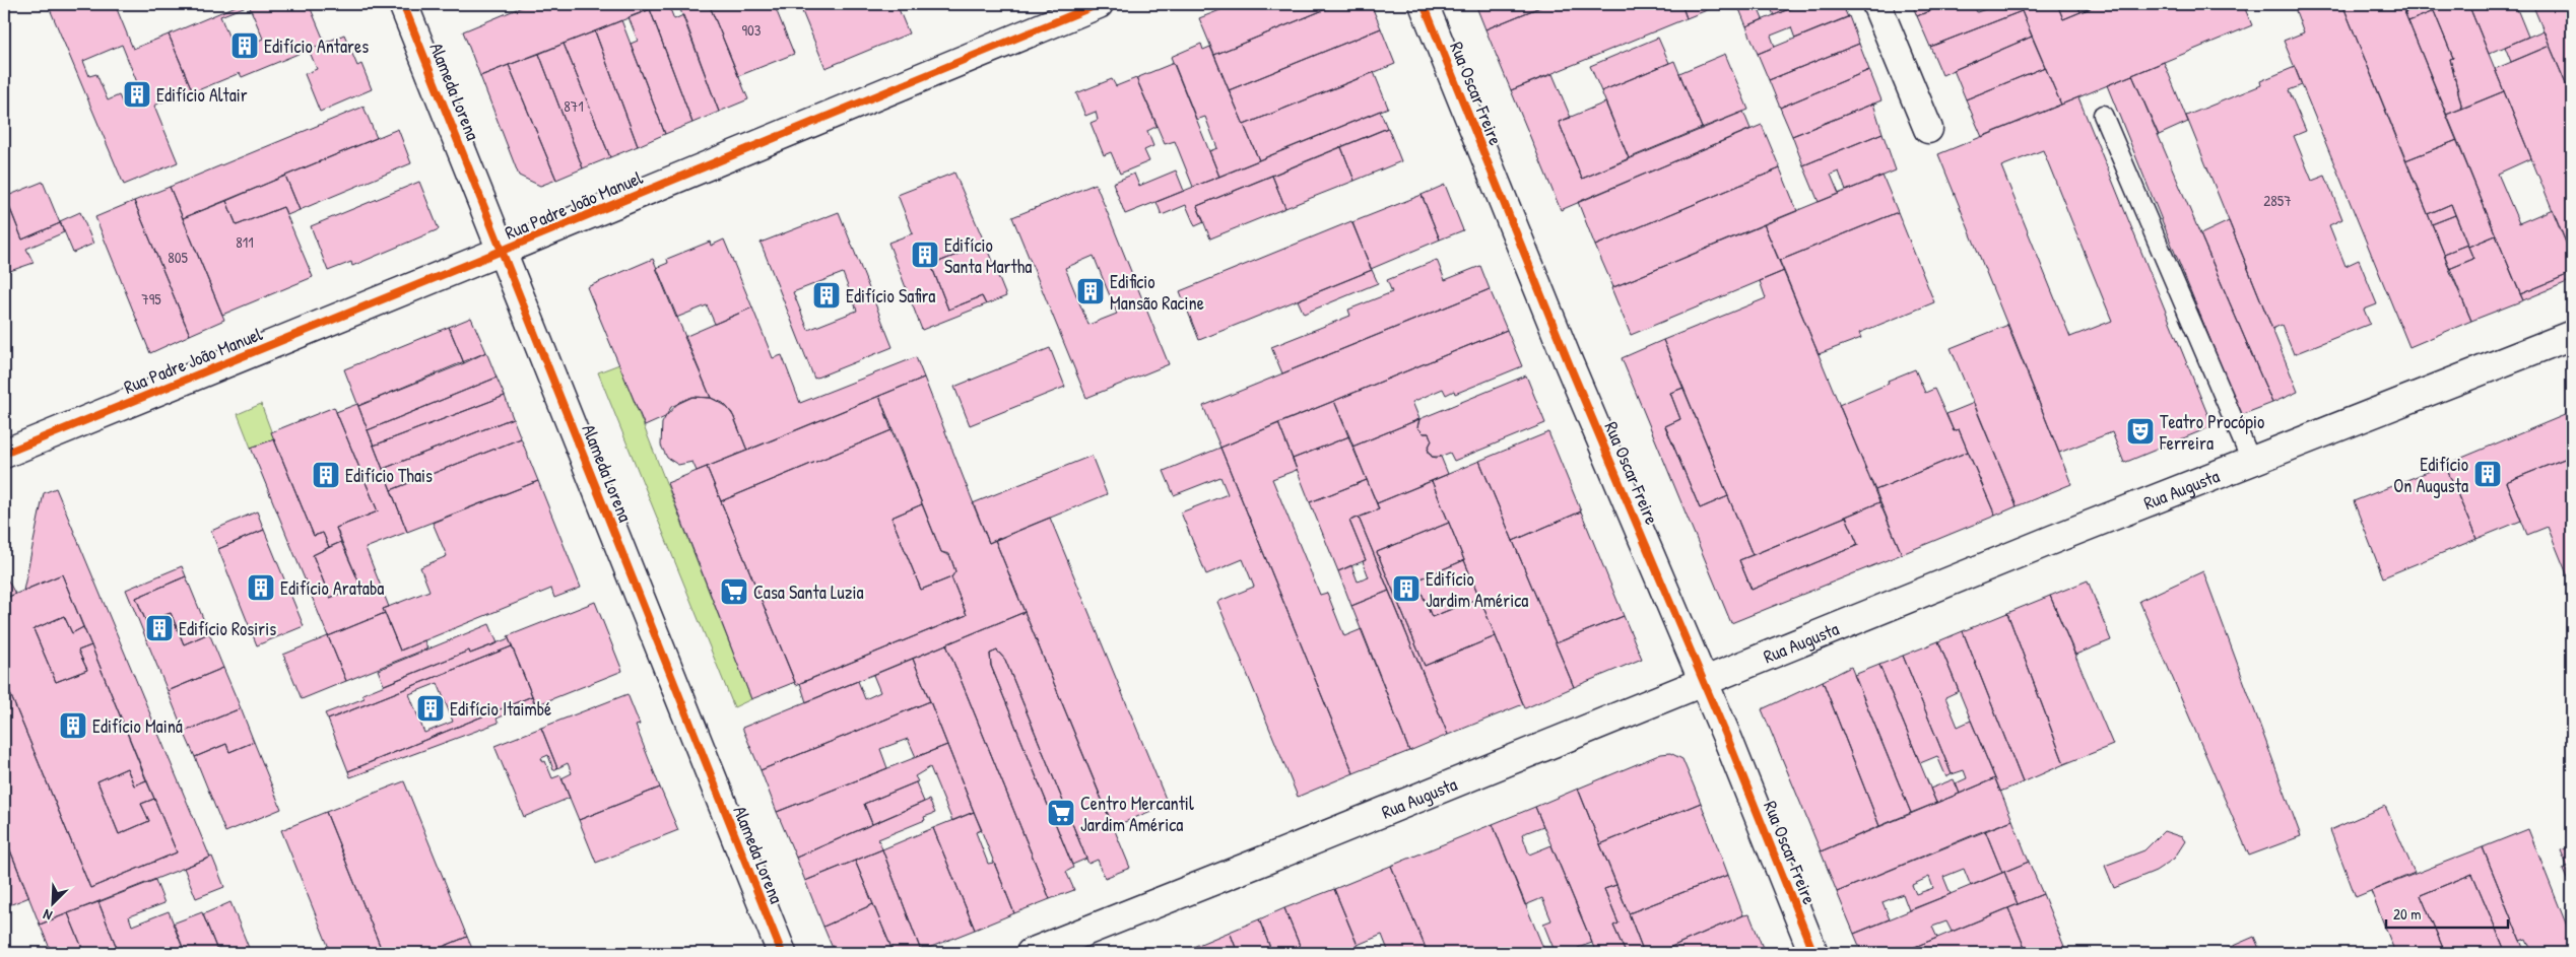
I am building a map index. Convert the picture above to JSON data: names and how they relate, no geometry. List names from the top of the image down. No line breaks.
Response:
{"streets":{"street":["Alameda Lorena","Rua Oscar Freire","Rua Padre João Manuel","Rua Augusta"]},"crossings":[["Alameda Lorena","Rua Padre João Manuel"],["Rua Oscar Freire","Rua Augusta"]],"places":{"building":["Edifício Antares","Edifício Altair","Edifício Santa Martha","Edificio Mansão Racine","Edifício Safira","Edifício On Augusta","Edifício Thais","Edifício Arataba","Edifício Jardim América","Edifício Rosiris","Edifício Itaimbé","Edifício Mainá"],"theatre":["Teatro Procópio Ferreira"],"supermarket":["Casa Santa Luzia","Centro Mercantil Jardim América"]},"house_numbers":["903","871","2857","811","805","795"],"scale_bar":"20 m","north":"bottom left"}
